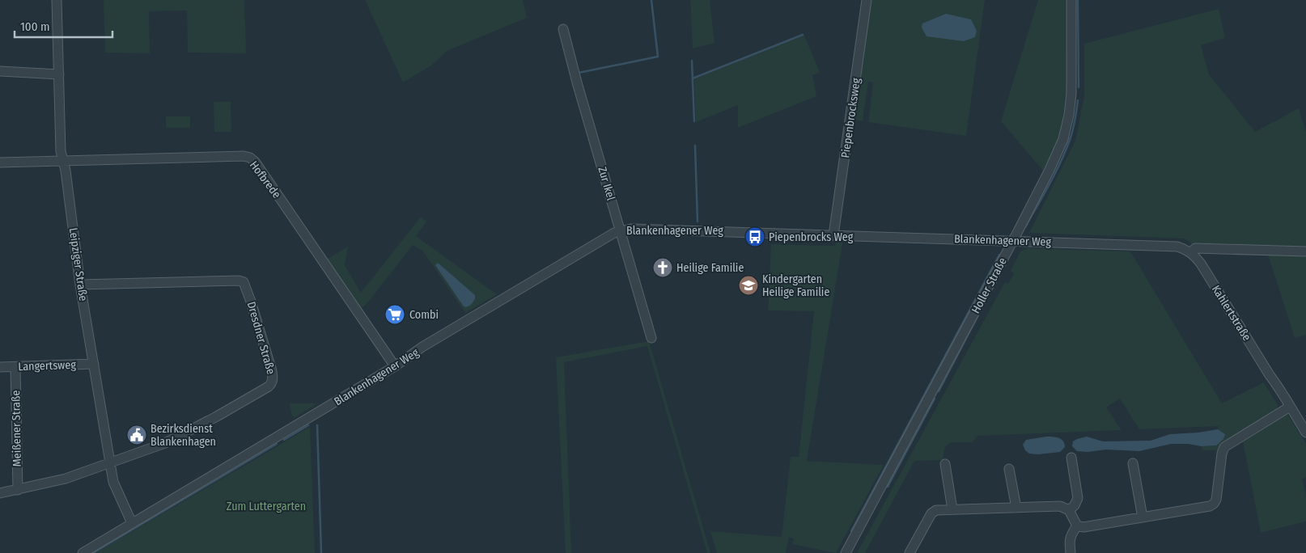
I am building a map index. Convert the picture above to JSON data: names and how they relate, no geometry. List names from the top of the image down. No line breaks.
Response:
{"streets":{"street":["Piepenbrocksweg","Hofbrede","Zur Ikel","Blankenhagener Weg","Leipziger Straße","Holler Straße","Kahlertstraße","Dresdner Straße","Langertsweg","Meißener Straße"]},"crossings":[["Piepenbrocksweg","Blankenhagener Weg"],["Hofbrede","Blankenhagener Weg"],["Hofbrede","Leipziger Straße"],["Zur Ikel","Blankenhagener Weg"],["Blankenhagener Weg","Leipziger Straße"],["Blankenhagener Weg","Holler Straße"],["Blankenhagener Weg","Kahlertstraße"],["Leipziger Straße","Dresdner Straße"],["Leipziger Straße","Langertsweg"],["Dresdner Straße","Meißener Straße"],["Langertsweg","Meißener Straße"]],"parks":["Zum Luttergarten"],"places":{"bus stop":["Piepenbrocks Weg"],"church":["Heilige Familie"],"school or university":["Kindergarten Heilige Familie"],"supermarket":["Combi"],"public building":["Bezirksdienst Blankenhagen"]},"scale_bar":"100 m"}
